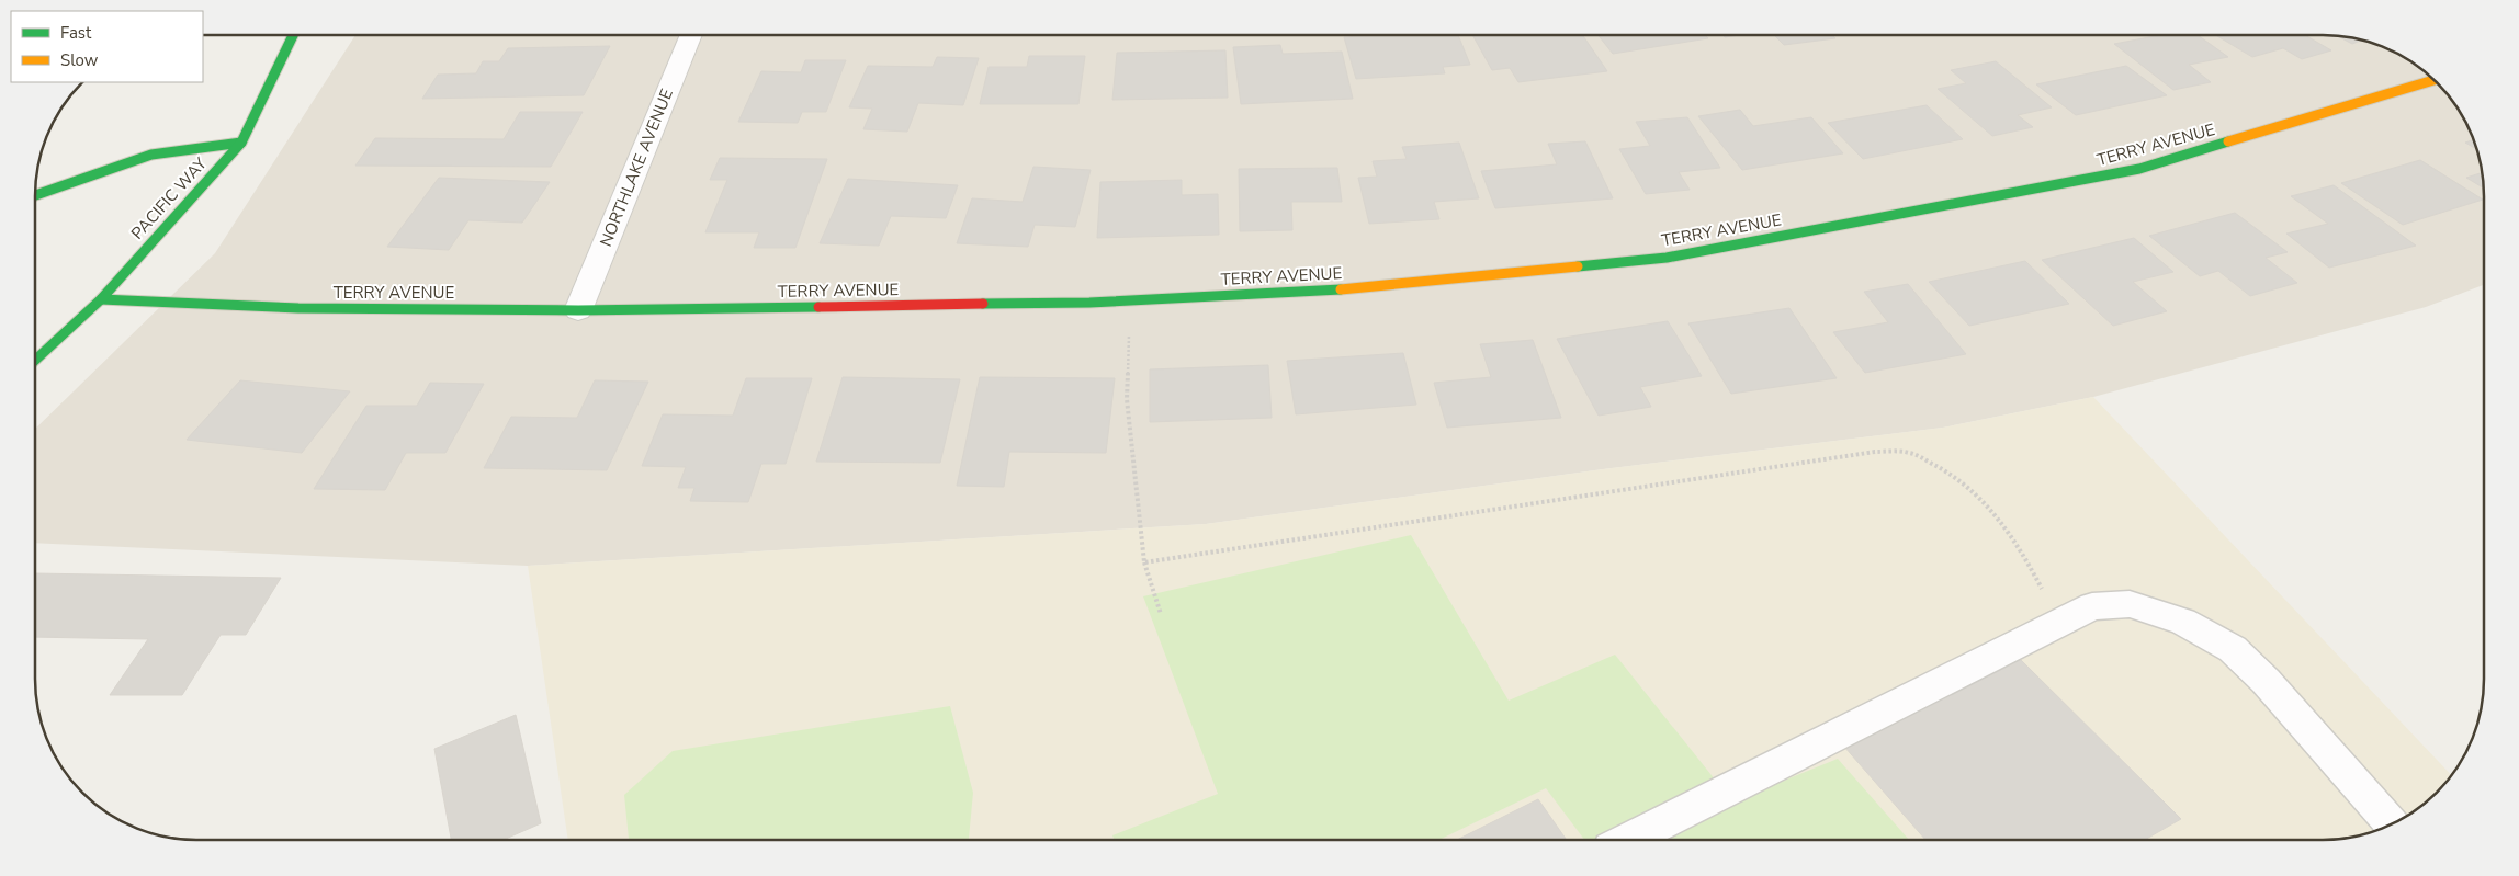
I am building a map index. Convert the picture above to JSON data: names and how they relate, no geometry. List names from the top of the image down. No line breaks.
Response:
{"streets":{"street":["TERRY AVENUE","NORTHLAKE AVENUE","PACIFIC WAY"]},"crossings":[["TERRY AVENUE","NORTHLAKE AVENUE"],["TERRY AVENUE","PACIFIC WAY"]],"legend":["Fast","Slow"]}
